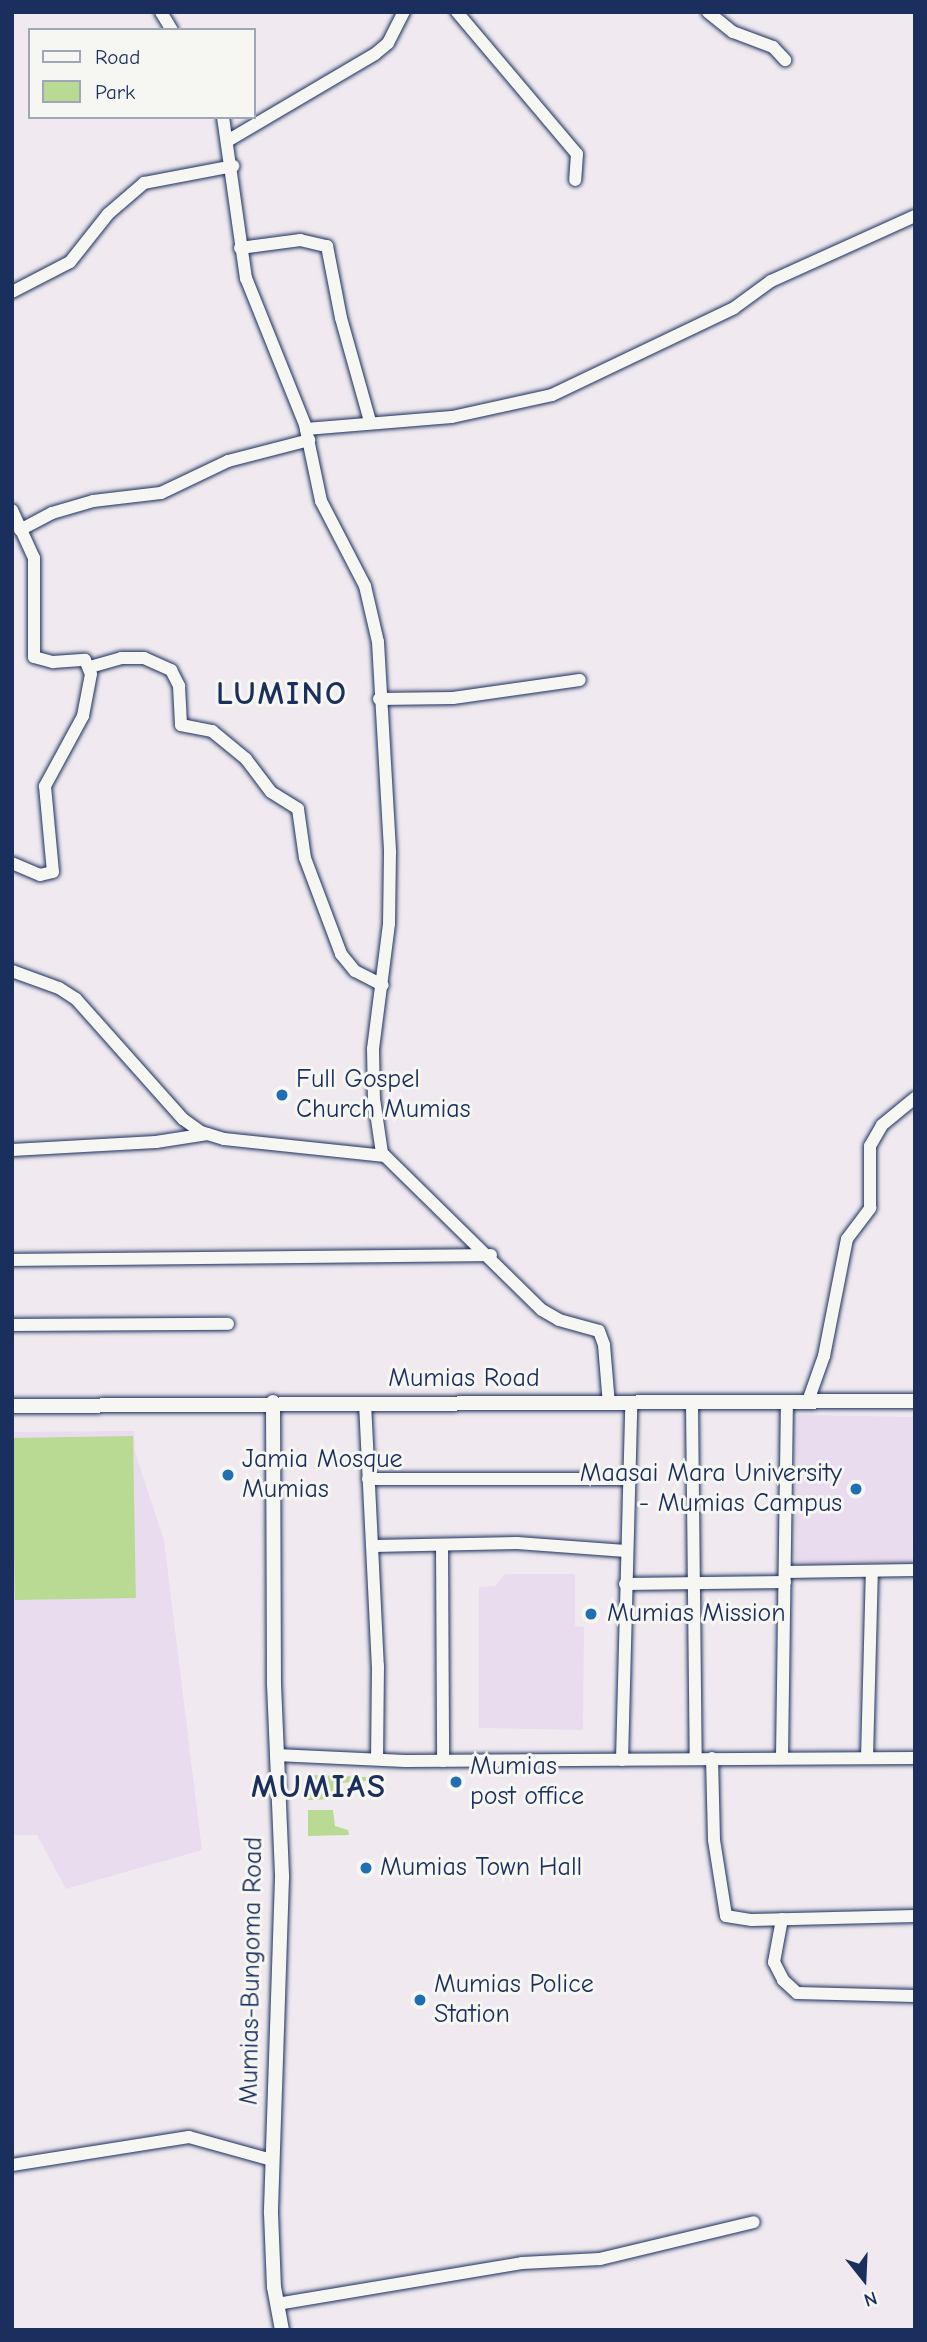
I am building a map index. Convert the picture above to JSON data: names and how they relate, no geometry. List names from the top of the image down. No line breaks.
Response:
{"streets":{"street":["Mumias Road","Mumias-Bungoma Road"]},"crossings":[["Mumias Road","Mumias-Bungoma Road"]],"districts":["LUMINO","MUMIAS"],"places":["Full Gospel Church Mumias","Jamia Mosque Mumias","Maasai Mara University - Mumias Campus","Mumias Mission","Mumias post office","Mumias Town Hall","Mumias Police Station"],"legend":["Road","Park"],"north":"bottom"}
